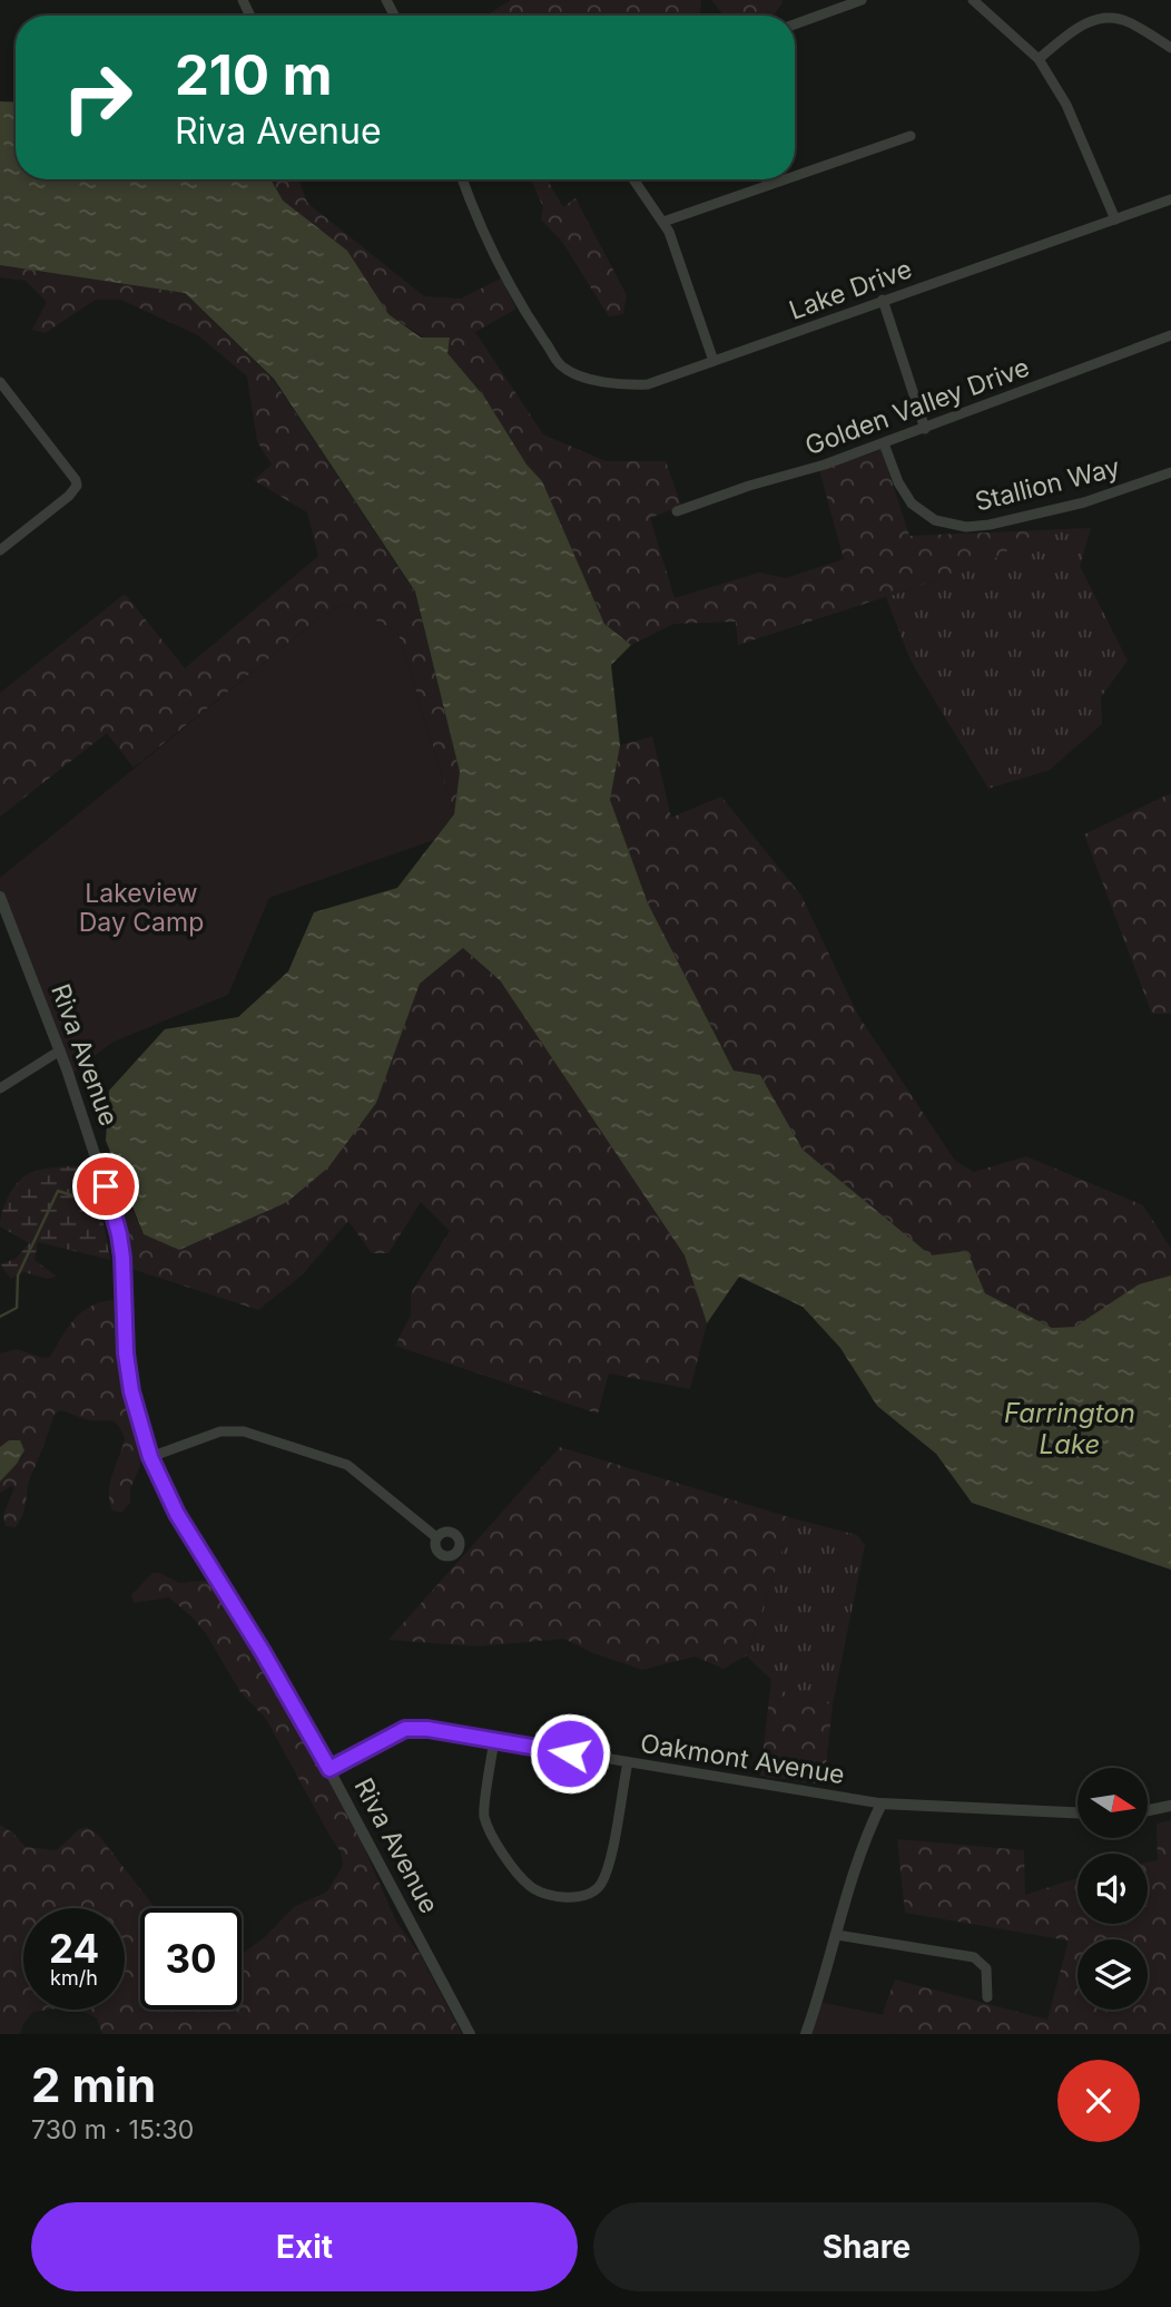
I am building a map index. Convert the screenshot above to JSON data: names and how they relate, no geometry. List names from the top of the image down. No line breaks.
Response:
{"streets":{"street":["Lake Drive","Golden Valley Drive","Stallion Way","Riva Avenue","Oakmont Avenue"]},"crossings":[["Golden Valley Drive","Stallion Way"],["Riva Avenue","Oakmont Avenue"]],"water":["Farrington Lake"],"parks":["Lakeview Day Camp"],"north":"right","page":{"turn":["210 m","Riva Avenue"],"speed":"24 km/h","limit":"30","heading":["2 min","730 m · 15:30"],"buttons":["Exit","Share"]}}
